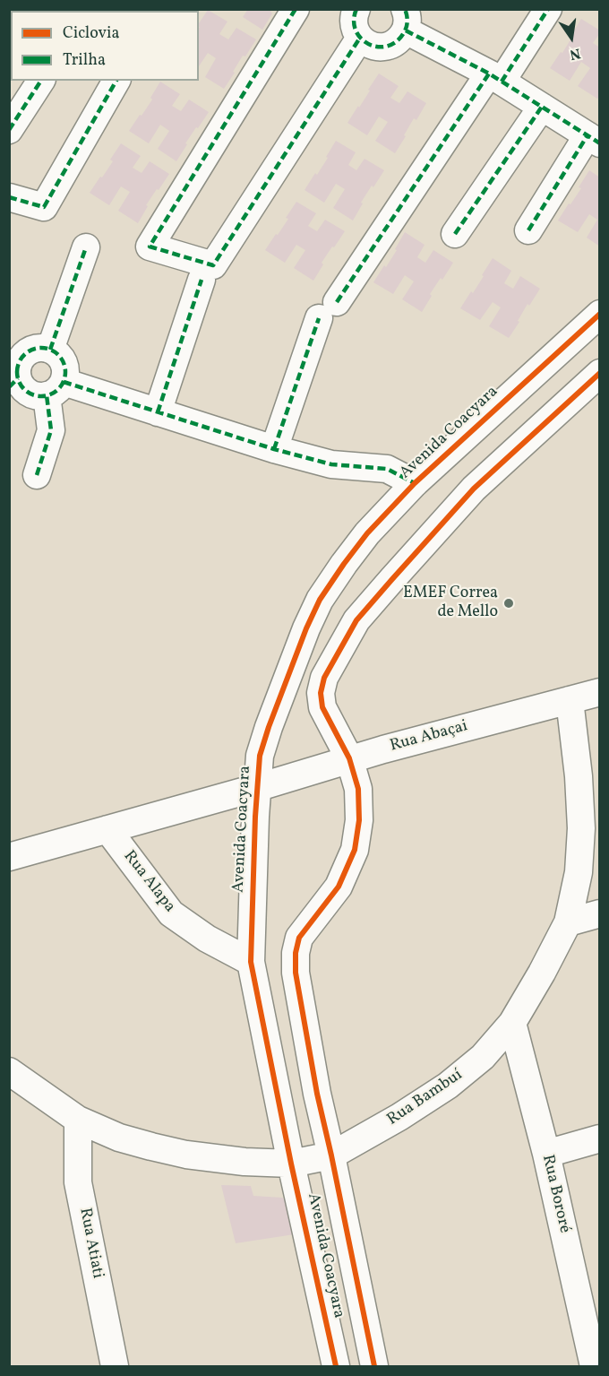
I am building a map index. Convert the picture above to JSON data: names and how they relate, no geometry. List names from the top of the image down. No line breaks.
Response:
{"streets":{"street":["Avenida Coacyara","Rua Abaçai","Rua Alapa","Rua Bambuí","Rua Bororé","Rua Atiati"]},"crossings":[["Avenida Coacyara","Rua Abaçai"],["Avenida Coacyara","Rua Alapa"],["Avenida Coacyara","Rua Bambuí"],["Rua Abaçai","Rua Alapa"],["Rua Abaçai","Rua Bambuí"],["Rua Bambuí","Rua Bororé"],["Rua Bambuí","Rua Atiati"]],"places":["EMEF Correa de Mello"],"legend":["Ciclovia","Trilha"],"north":"bottom"}
